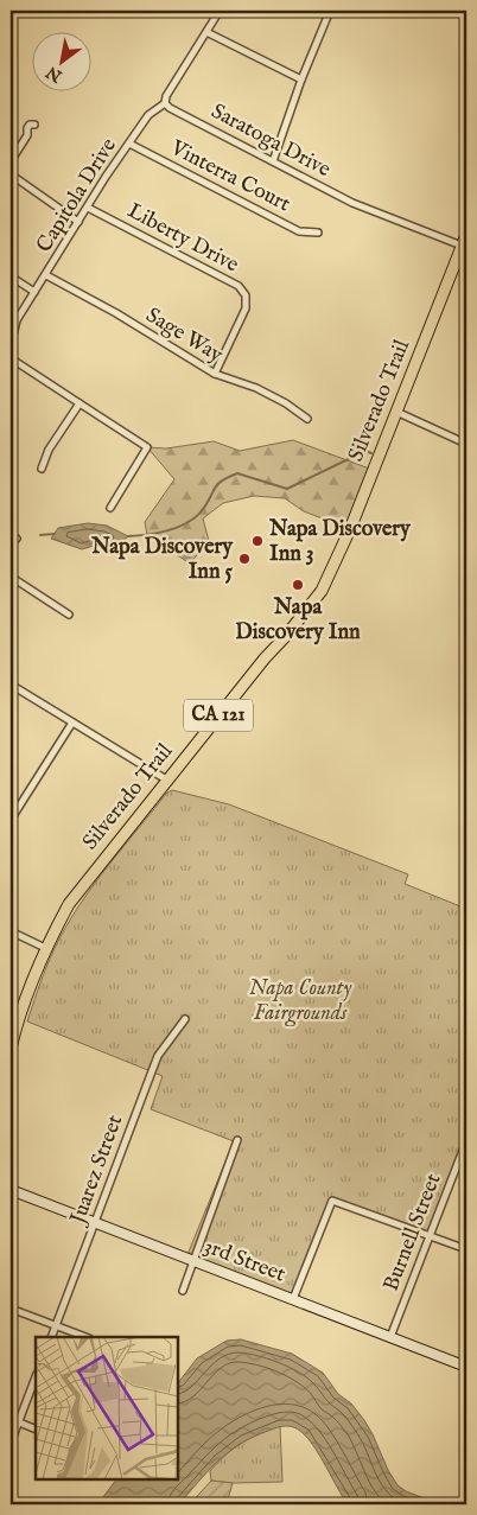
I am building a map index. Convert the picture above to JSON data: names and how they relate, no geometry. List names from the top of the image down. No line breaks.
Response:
{"streets":{"main road":["Silverado Trail","CA 121"],"street":["Saratoga Drive","Vinterra Court","Capitola Drive","Liberty Drive","Sage Way","Juarez Street","Burnell Street","3rd Street"]},"crossings":[["Saratoga Drive","Capitola Drive"],["Saratoga Drive","Silverado Trail"],["Vinterra Court","Capitola Drive"],["Capitola Drive","Liberty Drive"],["Capitola Drive","Sage Way"],["Liberty Drive","Sage Way"],["Juarez Street","3rd Street"],["Burnell Street","3rd Street"]],"parks":["Napa County Fairgrounds"],"places":["Napa Discovery Inn 3","Napa Discovery Inn 5","Napa Discovery Inn"],"north":"bottom left"}
